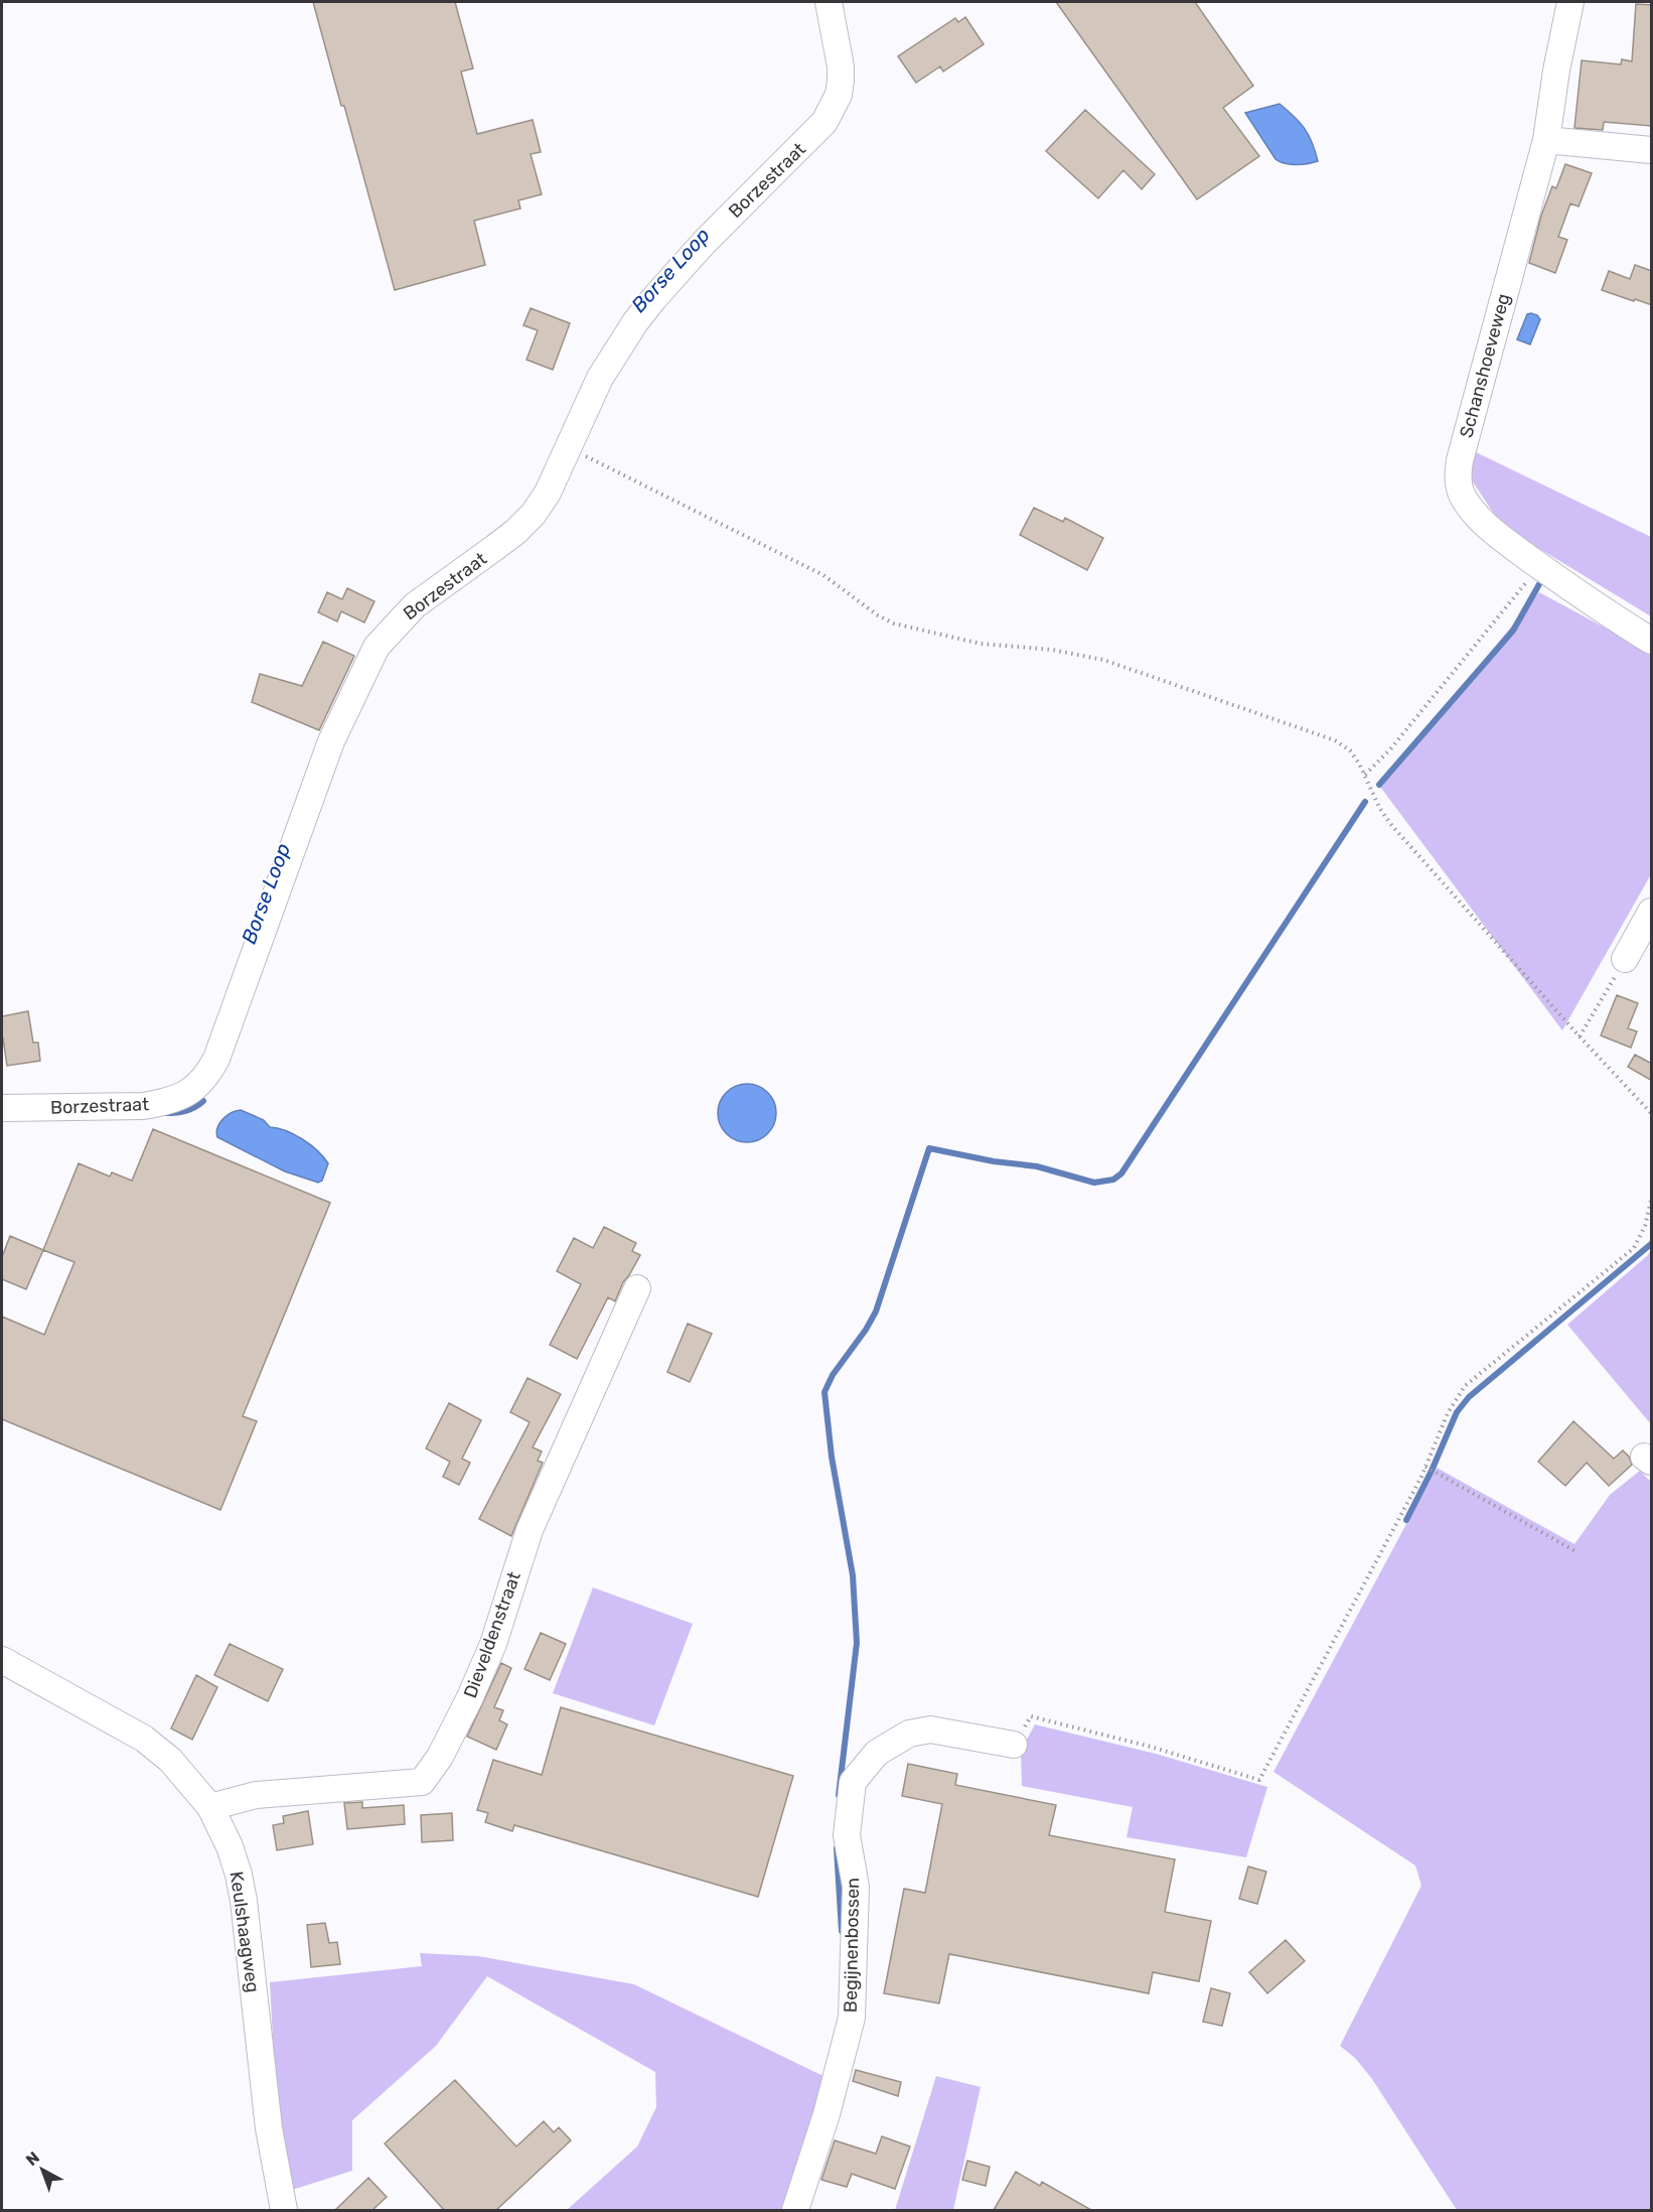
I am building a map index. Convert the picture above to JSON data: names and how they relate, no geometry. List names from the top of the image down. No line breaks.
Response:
{"streets":{"street":["Borzestraat","Schanshoeveweg","Dieveldenstraat","Keulshaagweg","Begijnenbossen"]},"crossings":[["Dieveldenstraat","Keulshaagweg"]],"water":["Borse Loop"],"north":"top left"}
